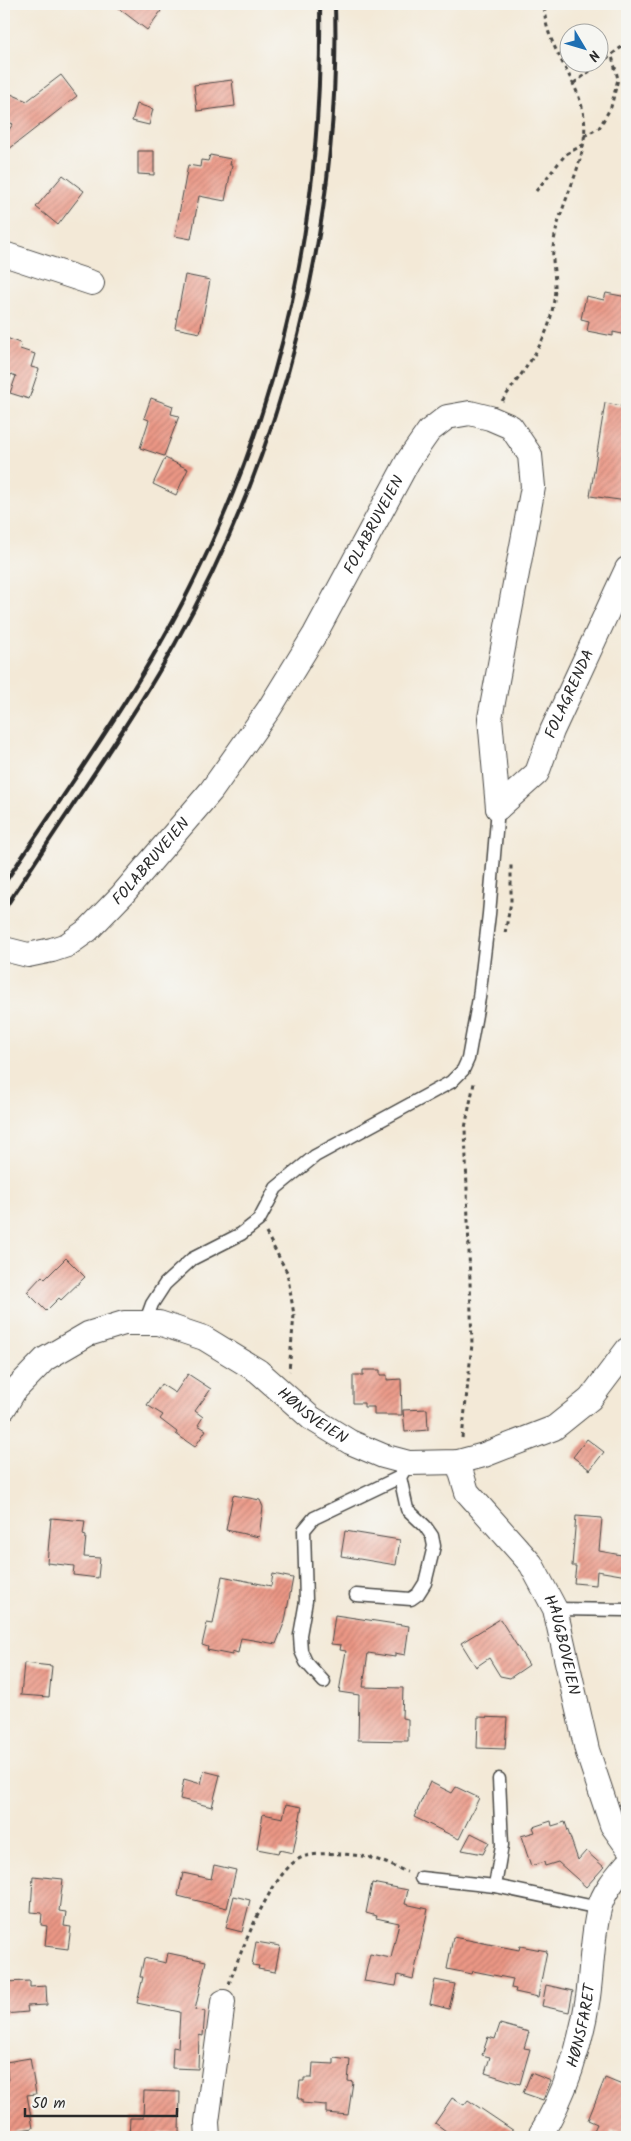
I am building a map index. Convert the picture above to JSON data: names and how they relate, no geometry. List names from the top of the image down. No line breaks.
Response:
{"streets":{"street":["FOLABRUVEIEN","FOLAGRENDA","HØNSVEIEN","HAUGBOVEIEN","HØNSFARET"]},"crossings":[["FOLABRUVEIEN","FOLAGRENDA"],["HØNSVEIEN","HAUGBOVEIEN"]],"scale_bar":"50 m","north":"bottom right"}
